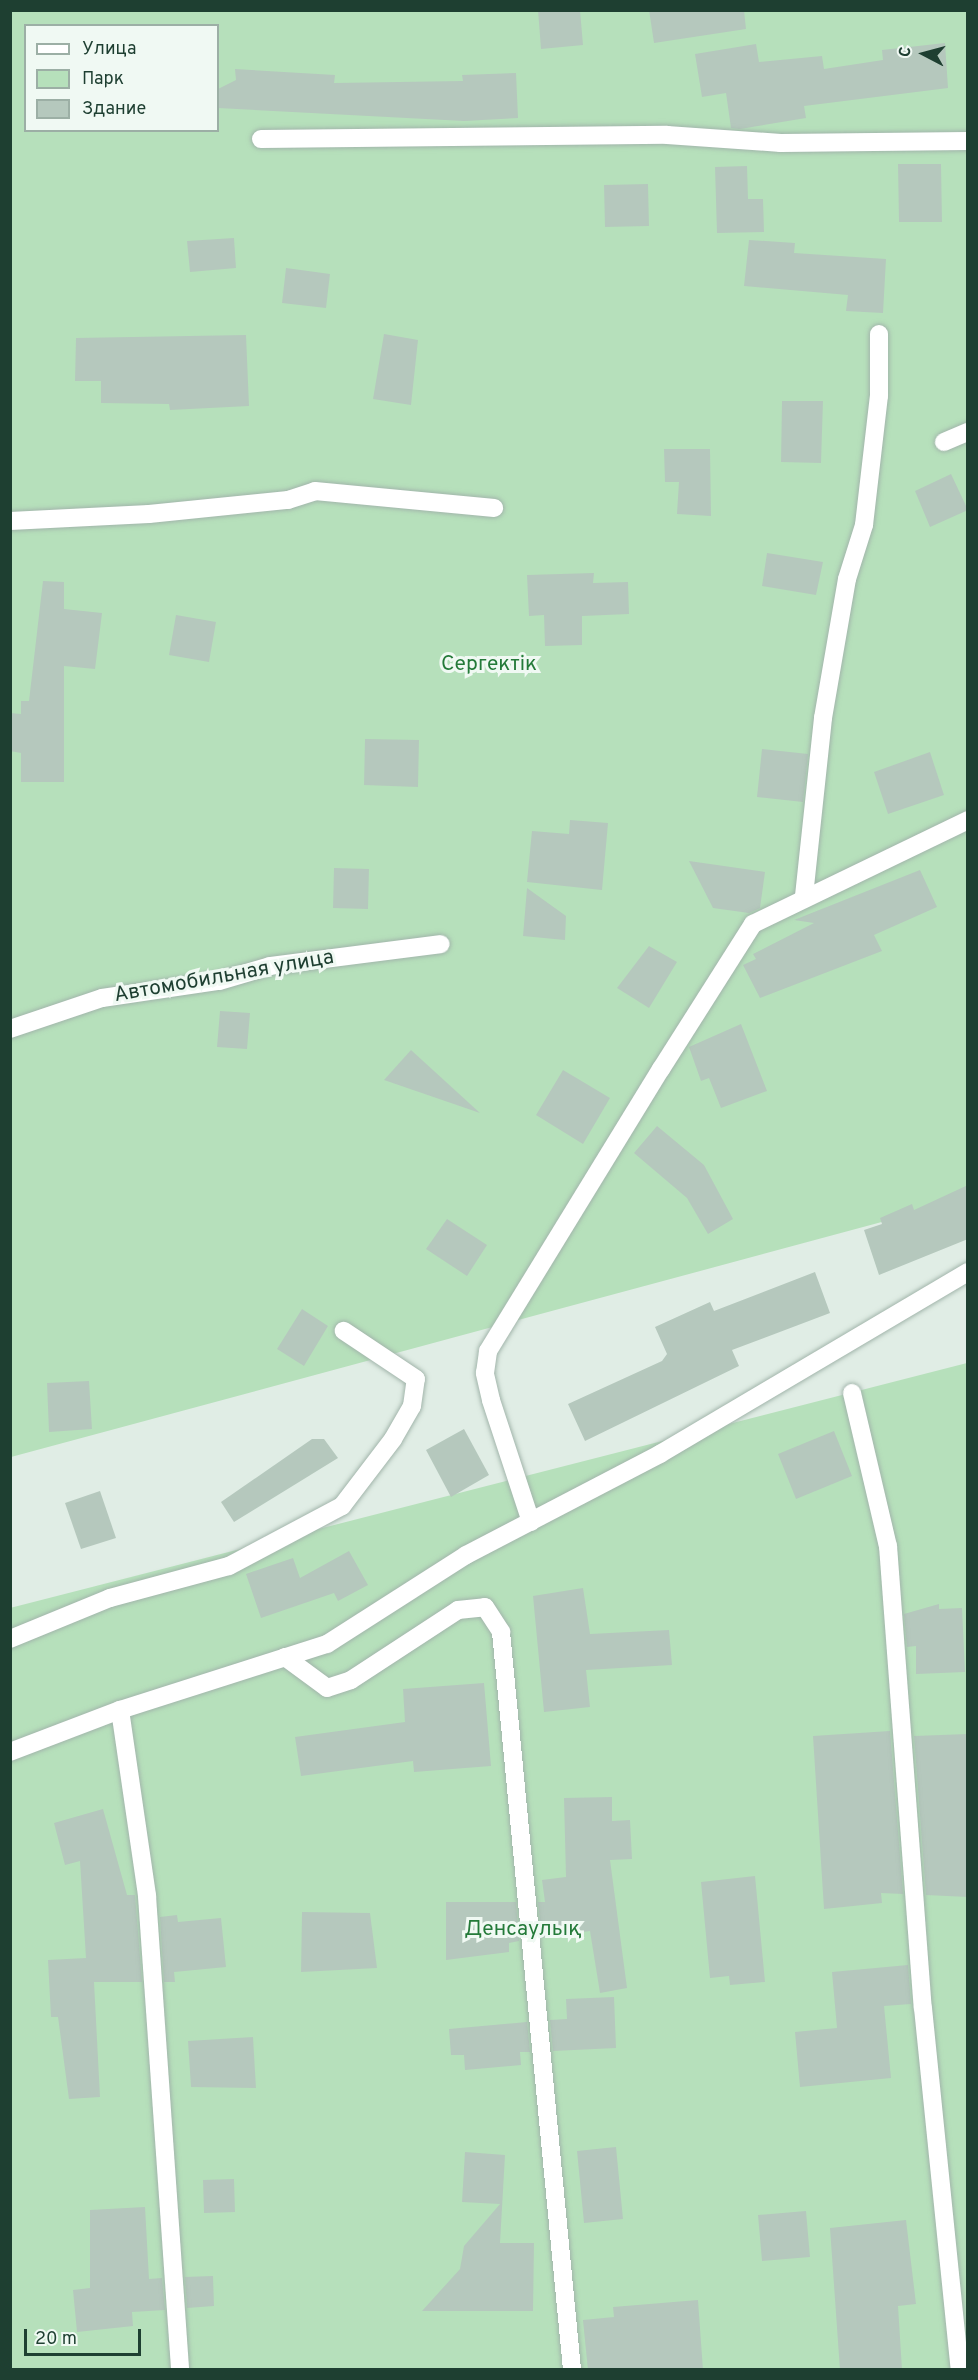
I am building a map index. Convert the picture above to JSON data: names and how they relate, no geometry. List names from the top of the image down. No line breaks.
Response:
{"streets":{"street":["Автомобильная улица"]},"parks":["Сергектік","Денсаулық"],"legend":["Улица","Парк","Здание"],"scale_bar":"20 m","north":"left"}
